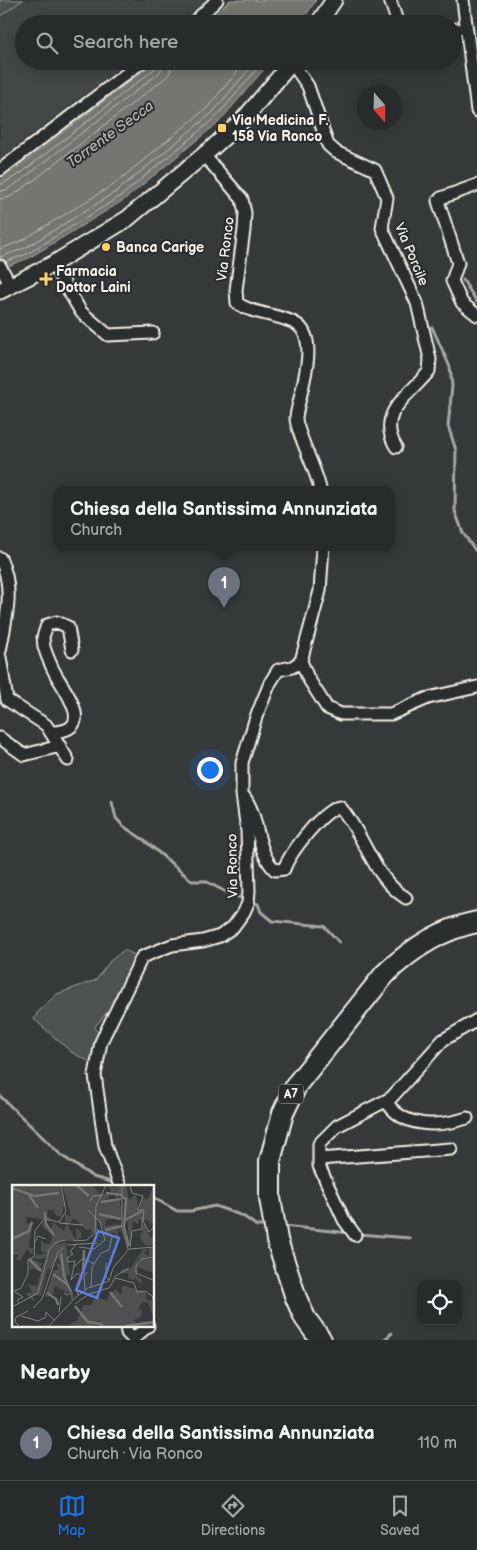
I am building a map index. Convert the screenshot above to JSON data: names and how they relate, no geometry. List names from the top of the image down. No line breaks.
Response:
{"streets":{"highway":["A7"],"street":["Via Ronco","Via Porcile"]},"water":["Torrente Secca"],"places":{"transit":["Via Medicina F. 158 Via Ronco"],"other":["Banca Carige"],"health":["Farmacia Dottor Laini"]},"north":"bottom","page":{"search":"Search here","popup":["Chiesa della Santissima Annunziata","Church"],"pins":"1","heading":"Nearby","list":[{"mark":"1","name":"Chiesa della Santissima Annunziata","note":"Church · Via Ronco","value":"110 m"}],"nav":["Map","Directions","Saved"]}}
